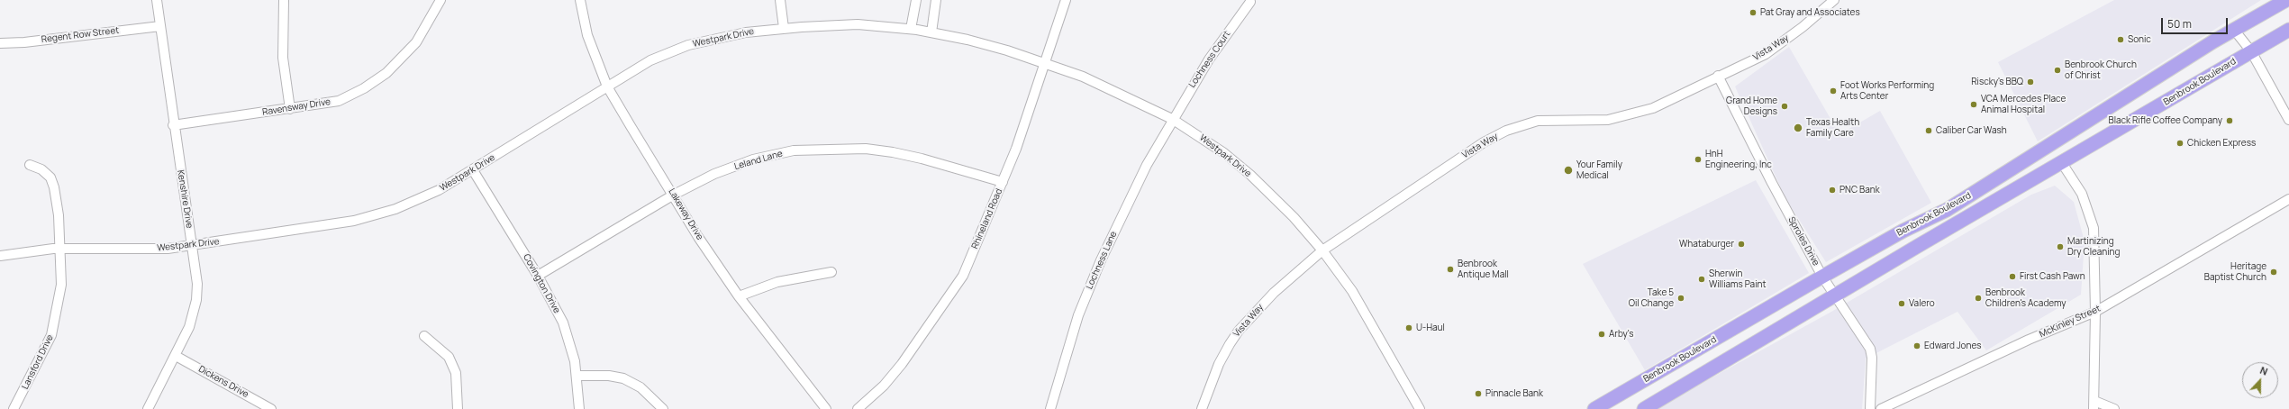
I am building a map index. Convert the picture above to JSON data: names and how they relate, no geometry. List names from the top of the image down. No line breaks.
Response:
{"streets":{"highway":["Benbrook Boulevard"],"street":["Regent Row Street","Westpark Drive","Vista Way","Lochness Court","Ravensway Drive","Leland Lane","Kenshire Drive","Lakeway Drive","Rhineland Road","Sproles Drive","Lochness Lane","Covington Drive","McKinley Street","Lansford Drive","Dickens Drive"]},"crossings":[["Regent Row Street","Kenshire Drive"],["Westpark Drive","Vista Way"],["Westpark Drive","Lochness Court"],["Westpark Drive","Kenshire Drive"],["Westpark Drive","Lakeway Drive"],["Westpark Drive","Rhineland Road"],["Westpark Drive","Lochness Lane"],["Westpark Drive","Covington Drive"],["Westpark Drive","Lansford Drive"],["Vista Way","Sproles Drive"],["Lochness Court","Lochness Lane"],["Benbrook Boulevard","Sproles Drive"],["Ravensway Drive","Kenshire Drive"],["Leland Lane","Lakeway Drive"],["Leland Lane","Rhineland Road"],["Leland Lane","Covington Drive"],["Kenshire Drive","Dickens Drive"]],"places":["Pat Gray and Associates","Sonic","Benbrook Church of Christ","Riscky's BBQ","Foot Works Performing Arts Center","VCA Mercedes Place Animal Hospital","Grand Home Designs","Black Rifle Coffee Company","Texas Health Family Care","Caliber Car Wash","Chicken Express","HnH Engineering, Inc","Your Family Medical","PNC Bank","Whataburger","Martinizing Dry Cleaning","Benbrook Antique Mall","Heritage Baptist Church","First Cash Pawn","Sherwin Williams Paint","Take 5 Oil Change","Benbrook Children's Academy","Valero","U-Haul","Arby's","Edward Jones","Pinnacle Bank"],"scale_bar":"50 m","north":"top"}
